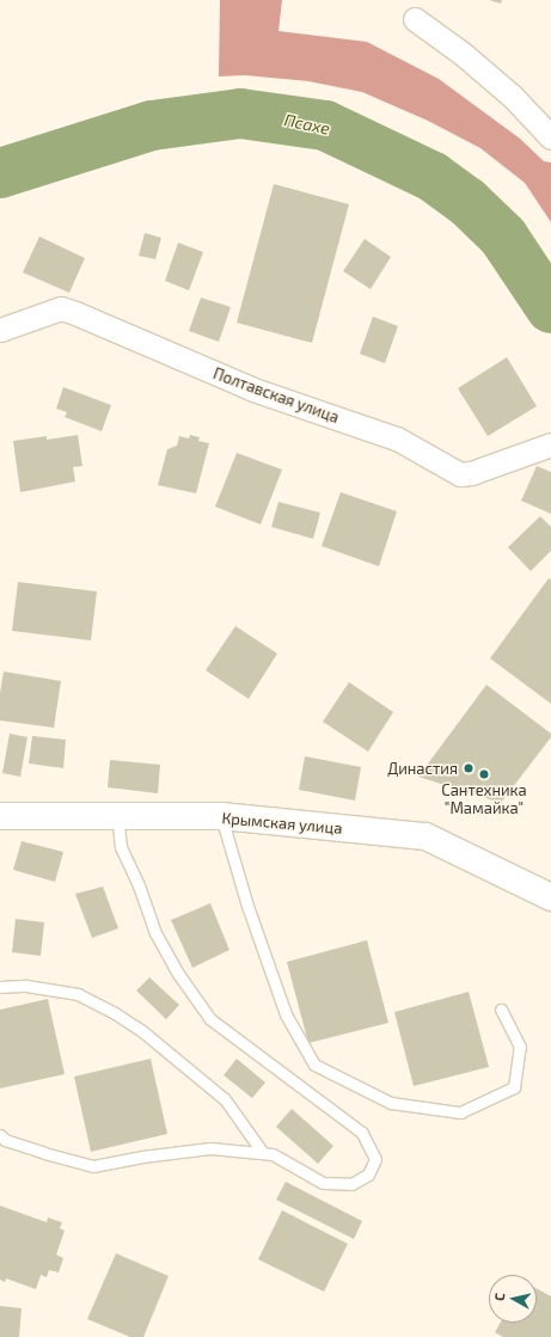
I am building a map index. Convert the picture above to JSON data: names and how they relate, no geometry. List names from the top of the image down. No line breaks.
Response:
{"streets":{"street":["Полтавская улица","Крымская улица"]},"water":["Псахе"],"places":["Династия","Сантехника \"Мамайка\""],"north":"left"}
